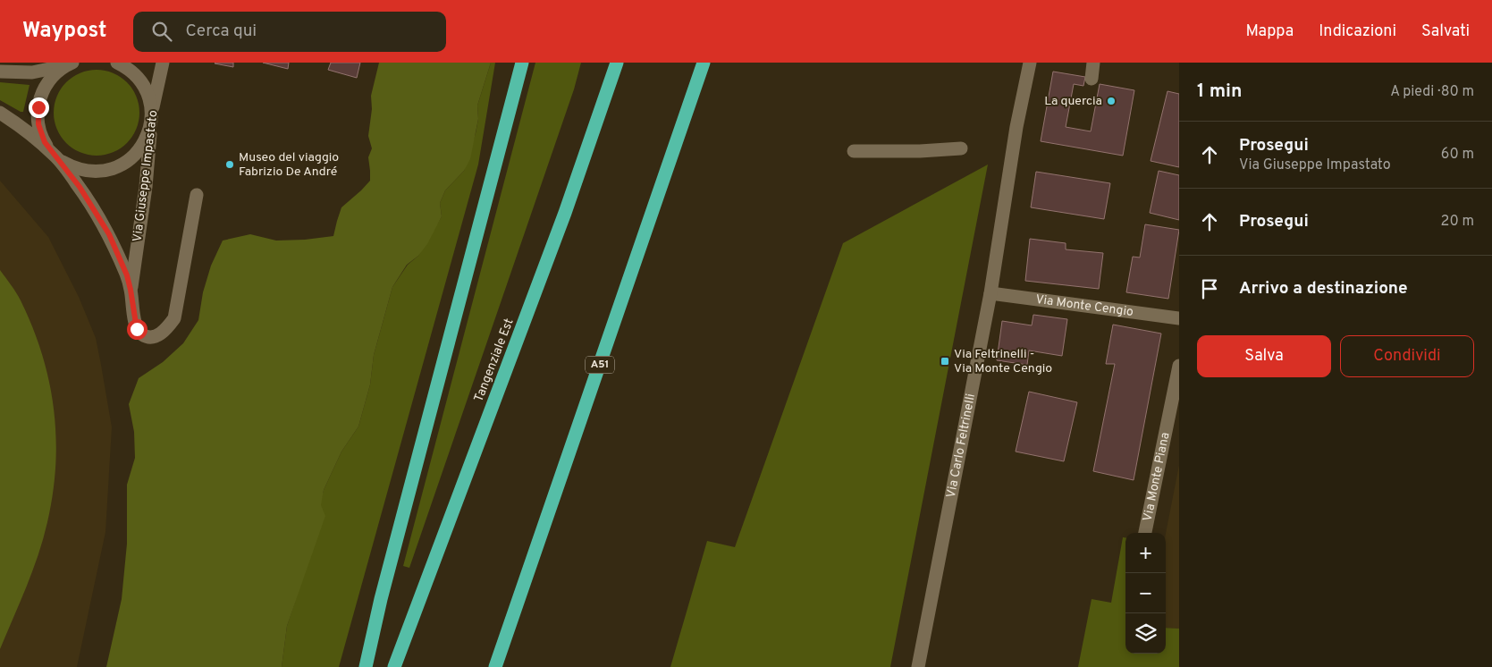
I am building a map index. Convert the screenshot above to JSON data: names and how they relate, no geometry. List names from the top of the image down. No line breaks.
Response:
{"streets":{"highway":["Tangenziale Est","A51"],"street":["Via Giuseppe Impastato","Via Monte Cengio","Via Carlo Feltrinelli","Via Monte Piana"]},"crossings":[["Via Monte Cengio","Via Carlo Feltrinelli"]],"places":{"other":["La quercia","Museo del viaggio Fabrizio De André"],"transit":["Via Feltrinelli - Via Monte Cengio"]},"page":{"header":"Waypost","search":"Cerca qui","nav":["Mappa","Indicazioni","Salvati"],"heading":["1 min","A piedi · 80 m"],"list":[["Prosegui","Via Giuseppe Impastato","60 m"],["Prosegui","20 m"],"Arrivo a destinazione"],"buttons":["Salva","Condividi"],"map_buttons":["+","−"]}}
